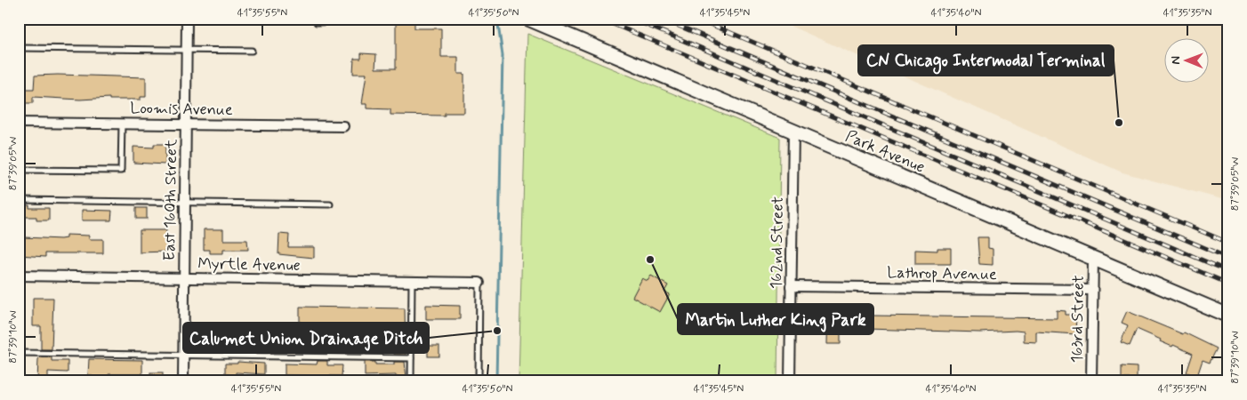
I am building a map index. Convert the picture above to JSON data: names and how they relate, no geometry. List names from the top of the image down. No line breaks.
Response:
{"streets":{"street":["Loomis Avenue","Park Avenue","East 160th Street","162nd Street","Myrtle Avenue","Lathrop Avenue","163rd Street"]},"crossings":[["Loomis Avenue","East 160th Street"],["Park Avenue","162nd Street"],["Park Avenue","163rd Street"],["East 160th Street","Myrtle Avenue"],["162nd Street","Lathrop Avenue"],["Lathrop Avenue","163rd Street"]],"places":["CN Chicago Intermodal Terminal","Martin Luther King Park","Calumet Union Drainage Ditch"],"north":"left","coordinates":["41°35'55\"N","41°35'50\"N","41°35'45\"N","41°35'40\"N","41°35'35\"N","87°39'05\"W","87°39'10\"W"]}
